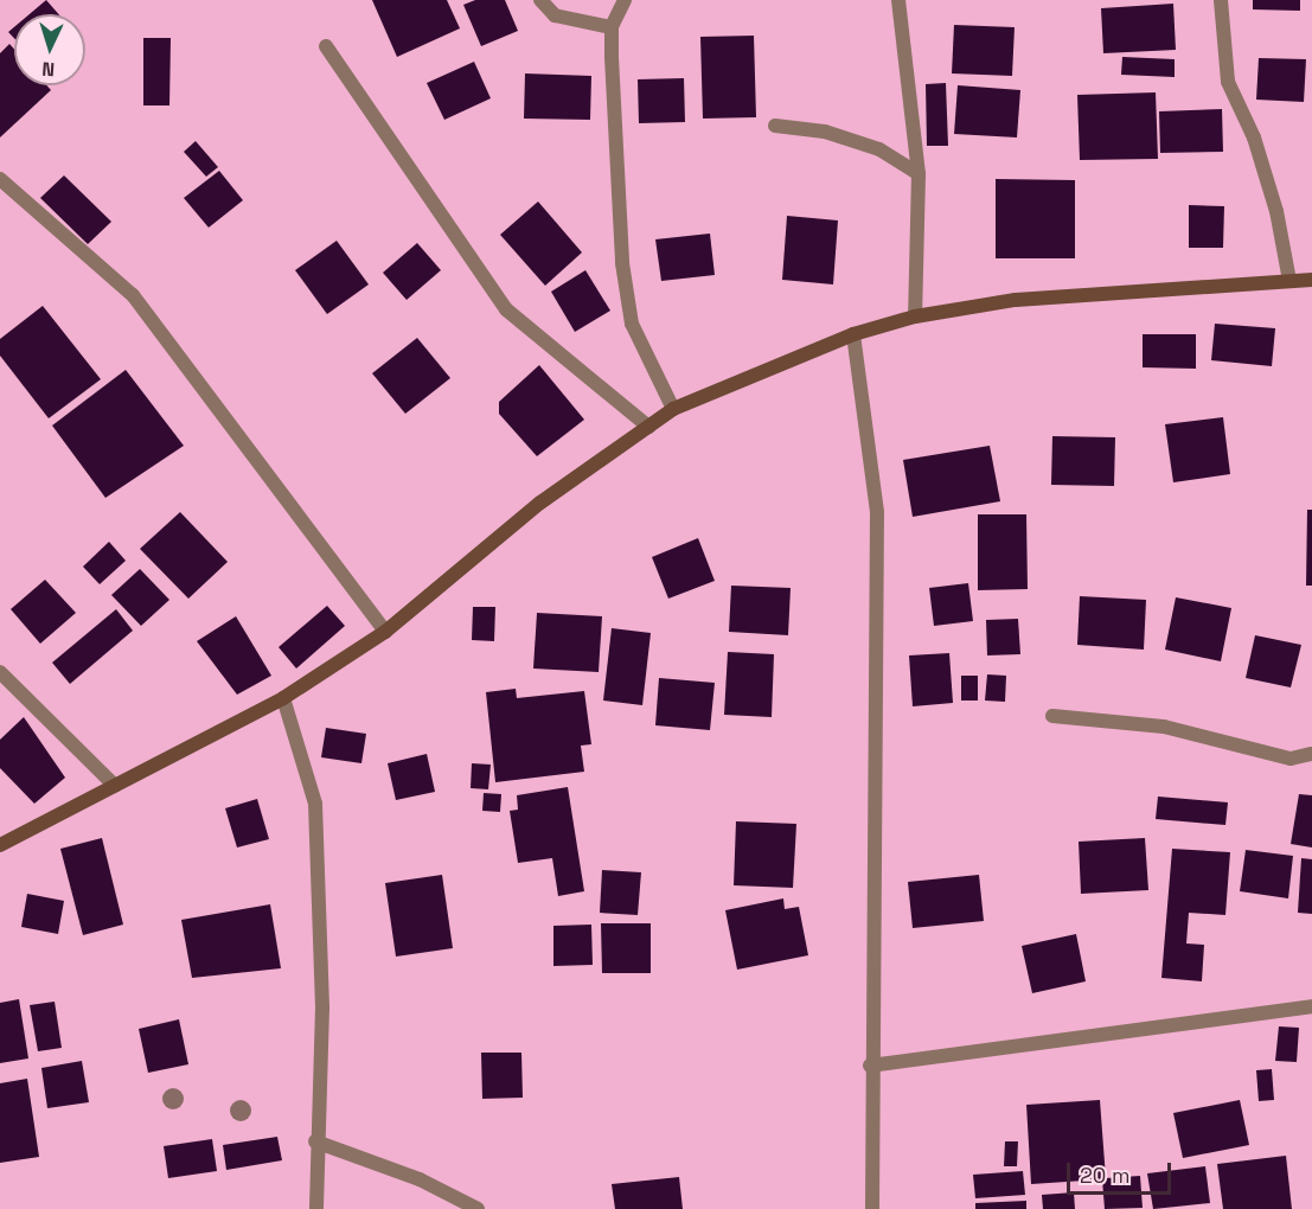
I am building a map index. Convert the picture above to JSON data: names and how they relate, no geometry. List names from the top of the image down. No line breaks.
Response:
{"scale_bar":"20 m","north":"bottom"}
